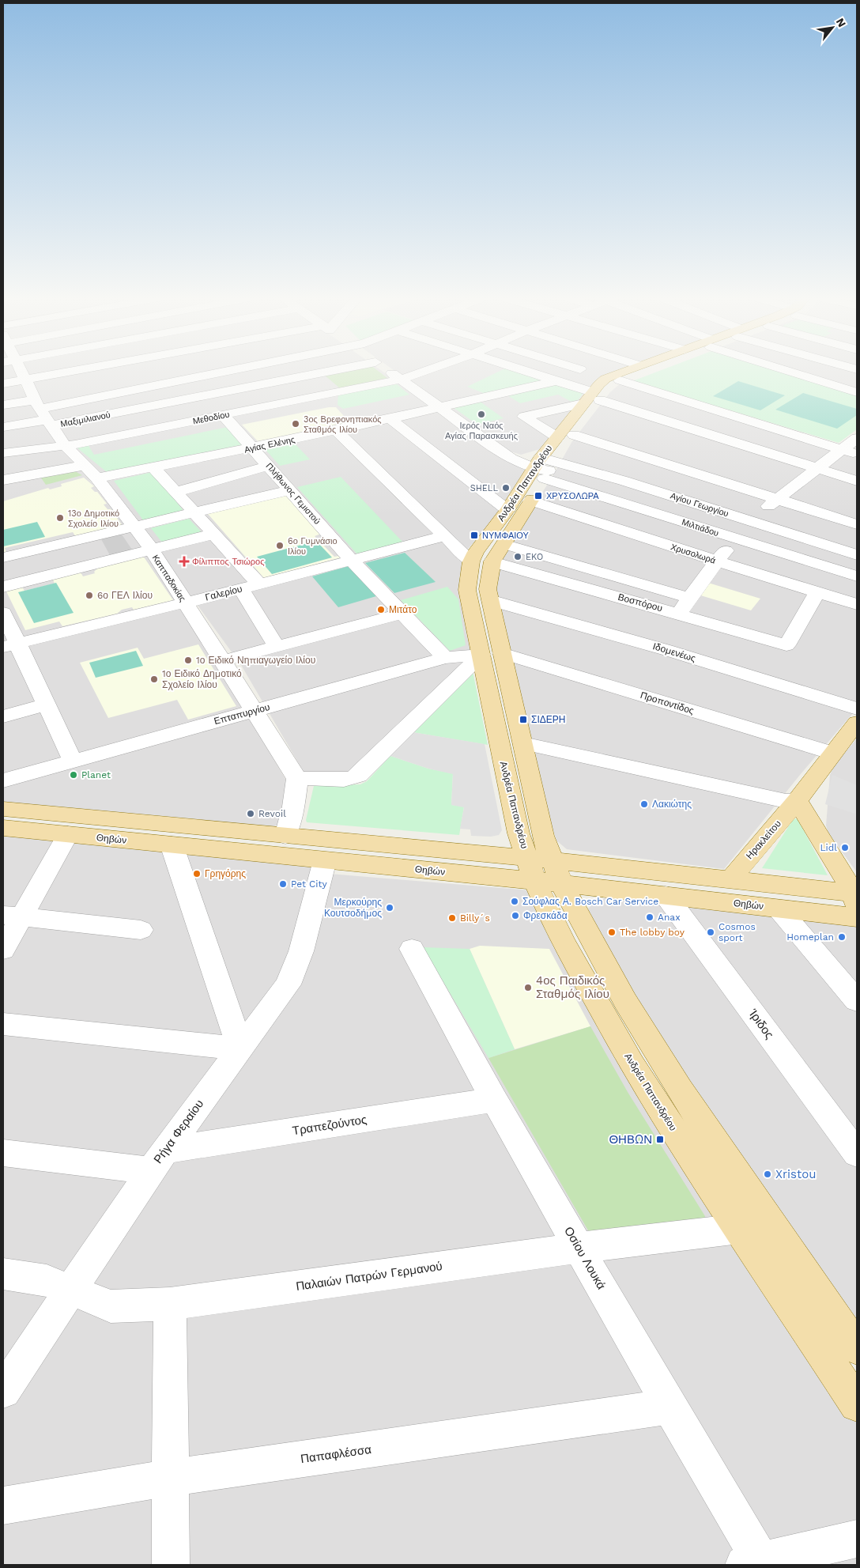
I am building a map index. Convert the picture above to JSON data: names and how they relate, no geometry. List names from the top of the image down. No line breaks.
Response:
{"streets":{"main road":["Ανδρέα Παπανδρέου","Θηβών","Ηρακλείτου"],"street":["Μεθοδίου","Μαξιμιλιανού","Αγίας Ελένης","Πλήθωνος Γεμιστού","Αγίου Γεωργίου","Μιλτιάδου","Χρυσολωρά","Καππαδοκίας","Γαλερίου","Βοσπόρου","Ιδομενέως","Προποντίδος","Επταπυργίου","Ίριδος","Τραπεζούντος","Ρήγα Φεραίου","Οσίου Λουκά","Παλαιών Πατρών Γερμανού","Παπαφλέσσα"]},"crossings":[["Μεθοδίου","Πλήθωνος Γεμιστού"],["Μεθοδίου","Αγίου Γεωργίου"],["Μεθοδίου","Καππαδοκίας"],["Μαξιμιλιανού","Καππαδοκίας"],["Αγίας Ελένης","Πλήθωνος Γεμιστού"],["Αγίας Ελένης","Αγίου Γεωργίου"],["Αγίας Ελένης","Καππαδοκίας"],["Ανδρέα Παπανδρέου","Αγίου Γεωργίου"],["Ανδρέα Παπανδρέου","Μιλτιάδου"],["Ανδρέα Παπανδρέου","Χρυσολωρά"],["Ανδρέα Παπανδρέου","Βοσπόρου"],["Ανδρέα Παπανδρέου","Ιδομενέως"],["Ανδρέα Παπανδρέου","Προποντίδος"],["Ανδρέα Παπανδρέου","Επταπυργίου"],["Ανδρέα Παπανδρέου","Θηβών"],["Ανδρέα Παπανδρέου","Παλαιών Πατρών Γερμανού"],["Πλήθωνος Γεμιστού","Γαλερίου"],["Πλήθωνος Γεμιστού","Επταπυργίου"],["Αγίου Γεωργίου","Μιλτιάδου"],["Χρυσολωρά","Βοσπόρου"],["Καππαδοκίας","Γαλερίου"],["Καππαδοκίας","Επταπυργίου"],["Προποντίδος","Ηρακλείτου"],["Θηβών","Ηρακλείτου"],["Θηβών","Ίριδος"],["Θηβών","Ρήγα Φεραίου"],["Τραπεζούντος","Ρήγα Φεραίου"],["Τραπεζούντος","Οσίου Λουκά"],["Ρήγα Φεραίου","Παλαιών Πατρών Γερμανού"],["Οσίου Λουκά","Παλαιών Πατρών Γερμανού"],["Οσίου Λουκά","Παπαφλέσσα"]],"places":{"other":["Ιερός Ναός Αγίας Παρασκευής","3ος Βρεφονηπιακός Σταθμός Ιλίου","SHELL","13ο Δημοτικό Σχολείο Ιλίου","6ο Γυμνάσιο Ιλίου","EKO","6ο ΓΕΛ Ιλίου","Μιτάτο","1ο Ειδικό Νηπιαγωγείο Ιλίου","1ο Ειδικό Δημοτικό Σχολείο Ιλίου","Planet","Λακιώτης","Revoil","Lidl","Γρηγόρης","Pet City","Σούφλας Α. Bosch Car Service","Μερκούρης Κουτσοδήμος","Φρεσκάδα","Anax","Billy´s","The lobby boy","Cosmos sport","Homeplan","4ος Παιδικός Σταθμός Ιλίου","Xristou"],"transit":["ΧΡΥΣΟΛΩΡΑ","ΝΥΜΦΑΙΟΥ","ΣΙΔΕΡΗ","ΘΗΒΩΝ"],"health":["Φίλιππος Τσιώρος"]},"north":"top right"}
